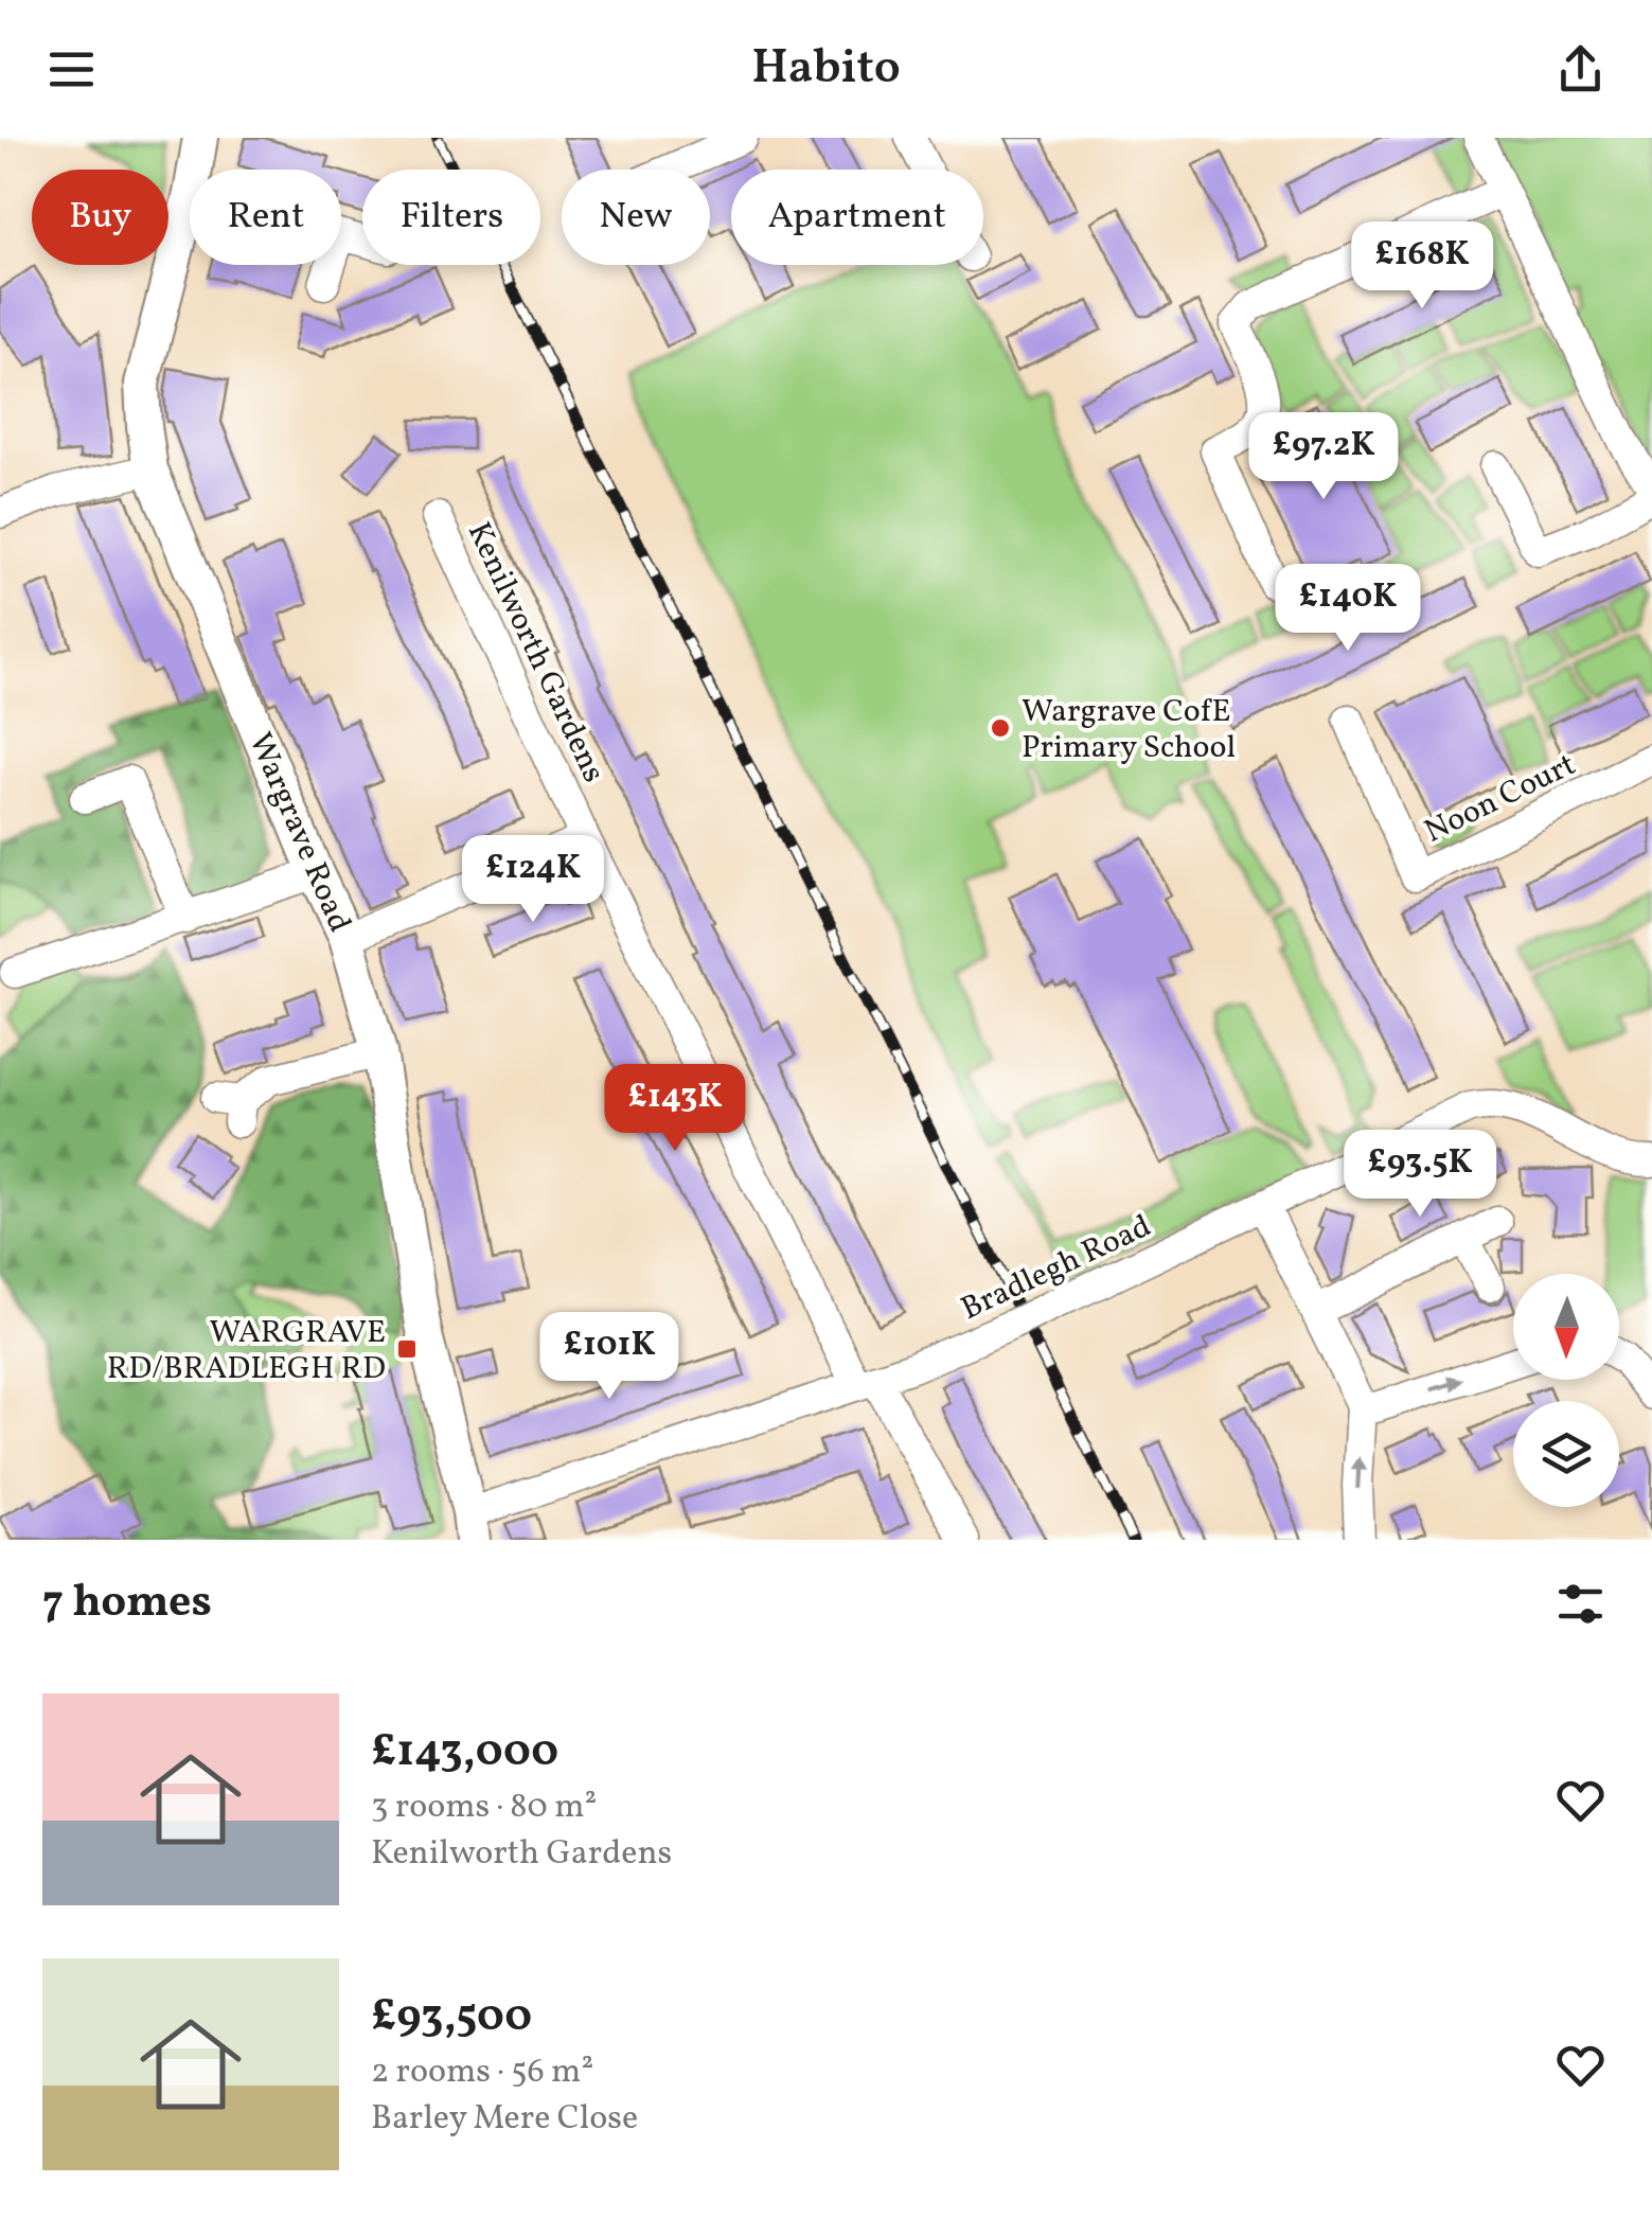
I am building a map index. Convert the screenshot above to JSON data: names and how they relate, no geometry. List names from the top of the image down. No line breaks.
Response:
{"streets":{"street":["Kenilworth Gardens","Noon Court","Wargrave Road","Bradlegh Road"]},"crossings":[["Kenilworth Gardens","Bradlegh Road"],["Wargrave Road","Bradlegh Road"]],"places":{"other":["Wargrave CofE Primary School"],"transit":["WARGRAVE RD/BRADLEGH RD"]},"north":"bottom","page":{"header":"Habito","chip":["Buy","Rent","Filters","New","Apartment"],"price":["£168K","£97.2K","£140K","£124K","£143K","£93.5K","£101K"],"heading":"7 homes","list":[{"name":"£143,000","note":"3 rooms · 80 m² · Kenilworth Gardens"},{"name":"£93,500","note":"2 rooms · 56 m² · Barley Mere Close"}]}}
